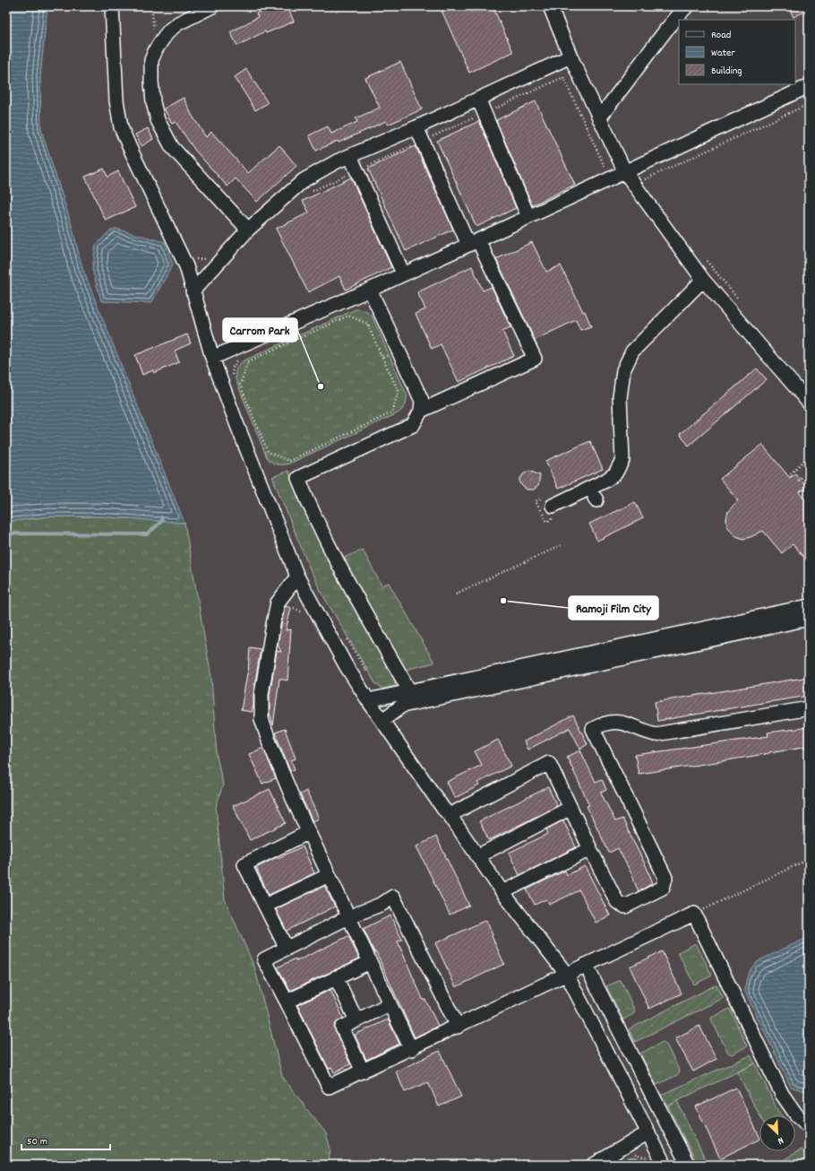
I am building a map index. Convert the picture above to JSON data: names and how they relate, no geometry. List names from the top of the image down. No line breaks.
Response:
{"places":["Carrom Park","Ramoji Film City"],"legend":["Road","Water","Building"],"scale_bar":"50 m","north":"bottom right"}
